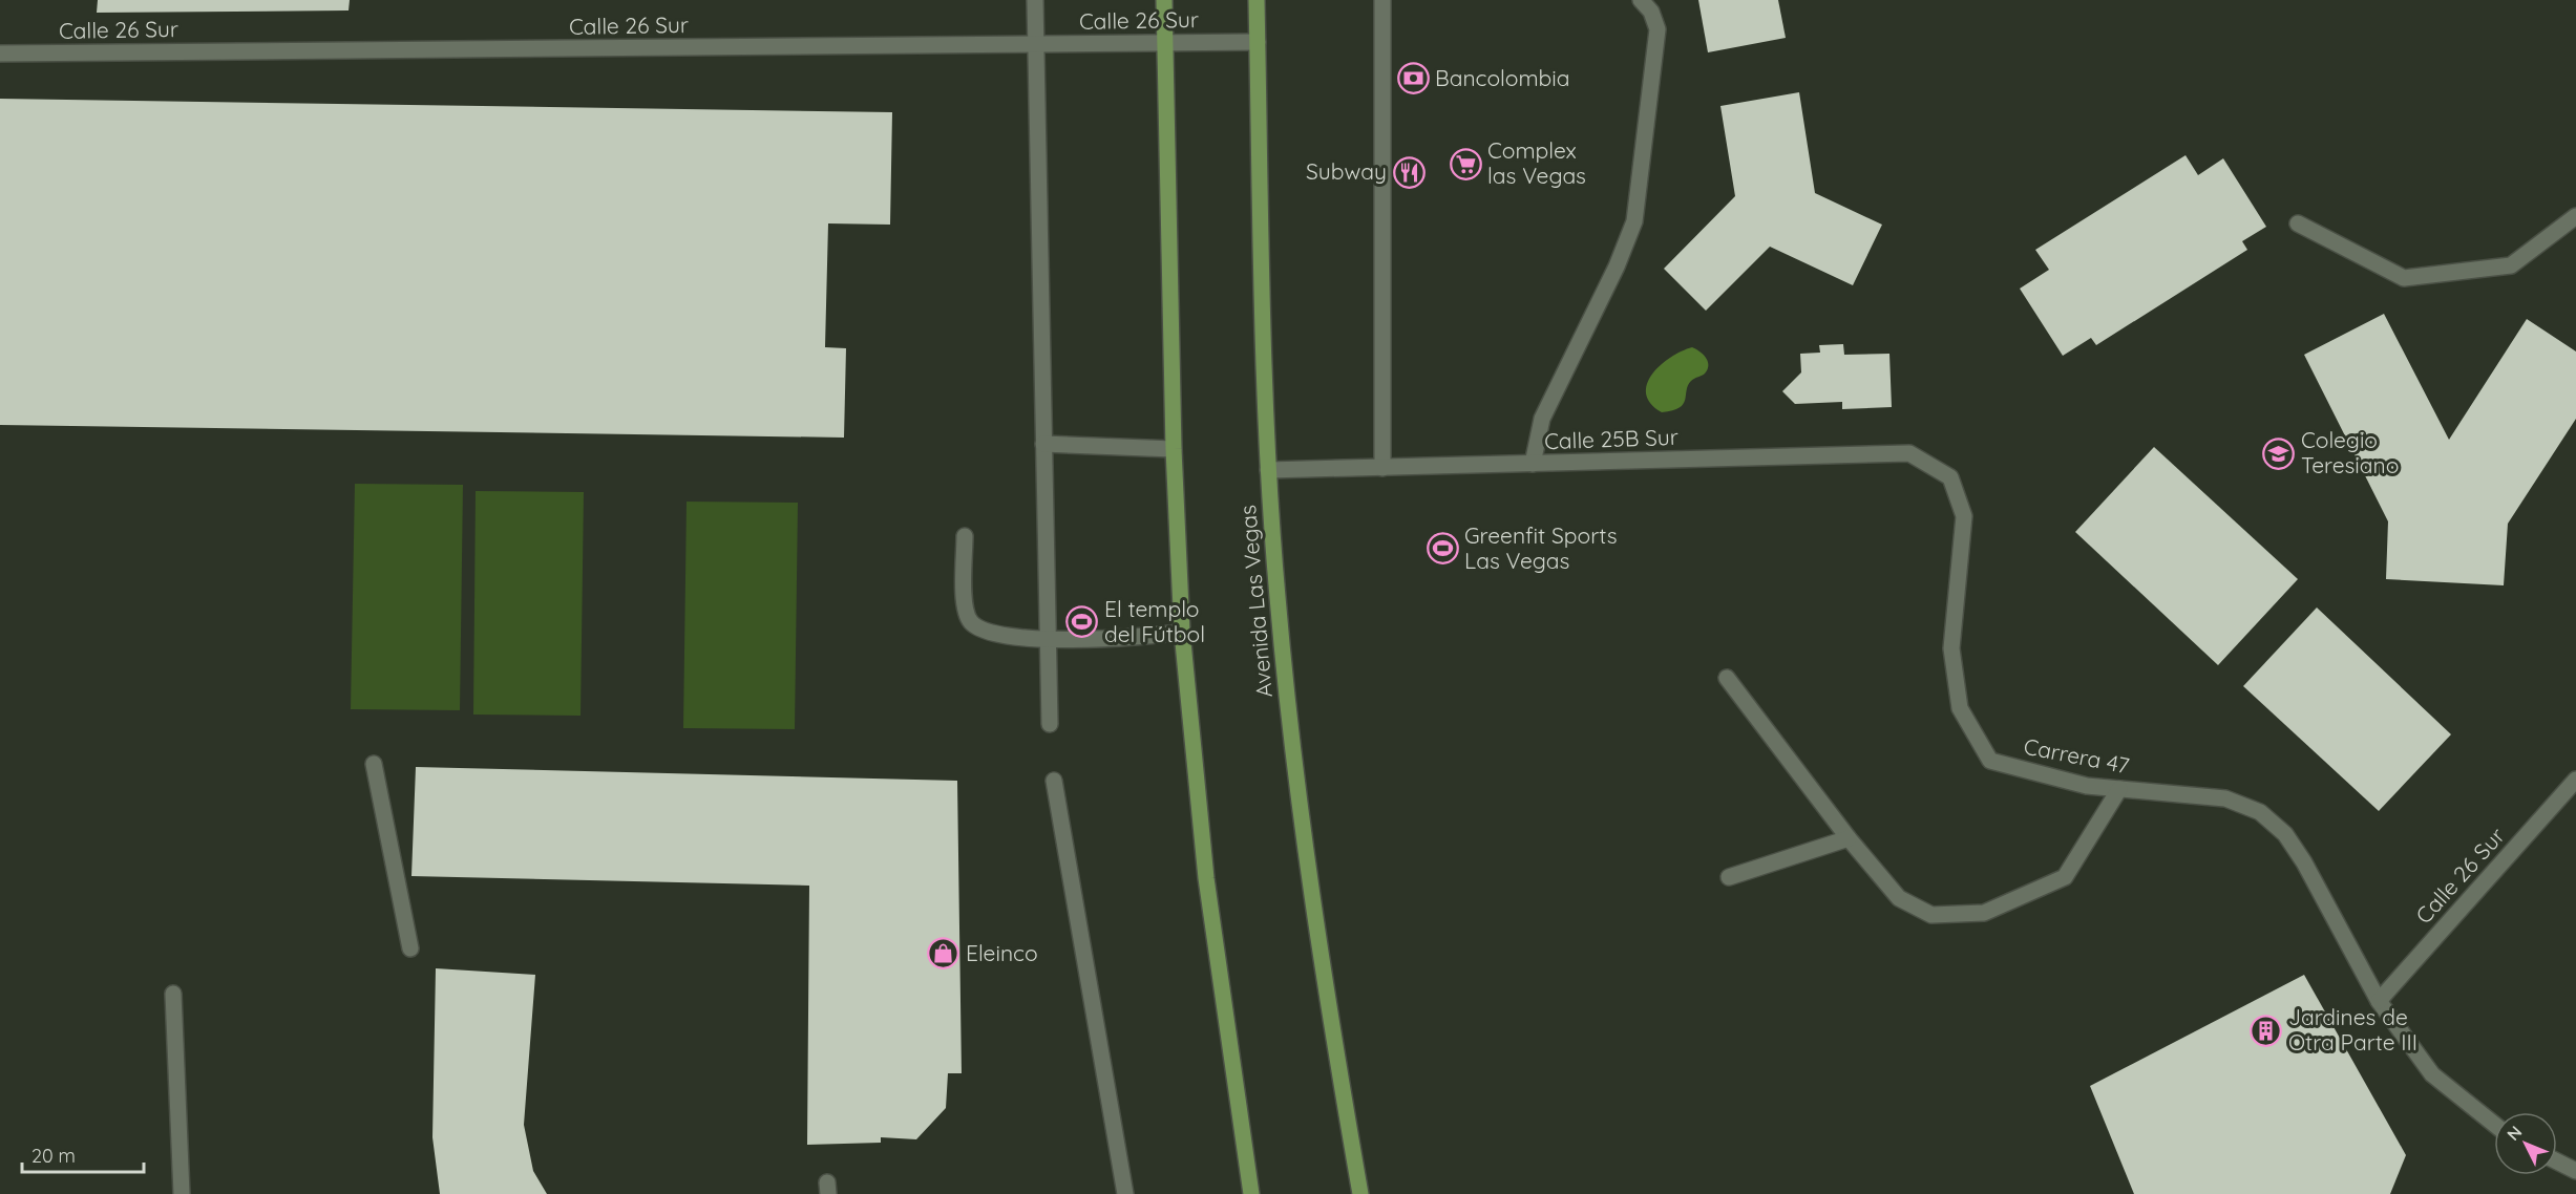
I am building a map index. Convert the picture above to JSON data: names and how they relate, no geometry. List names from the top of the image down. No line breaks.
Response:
{"streets":{"main road":["Avenida Las Vegas"],"street":["Calle 26 Sur","Calle 25B Sur","Carrera 47"]},"crossings":[["Calle 26 Sur","Avenida Las Vegas"],["Calle 26 Sur","Carrera 47"],["Calle 25B Sur","Avenida Las Vegas"],["Calle 25B Sur","Carrera 47"]],"places":{"bank":["Bancolombia"],"supermarket":["Complex las Vegas"],"restaurant":["Subway"],"school or university":["Colegio Teresiano"],"sports":["Greenfit Sports Las Vegas","El templo del Fútbol"],"shop":["Eleinco"],"building":["Jardines de Otra Parte III"]},"scale_bar":"20 m","north":"top left"}
